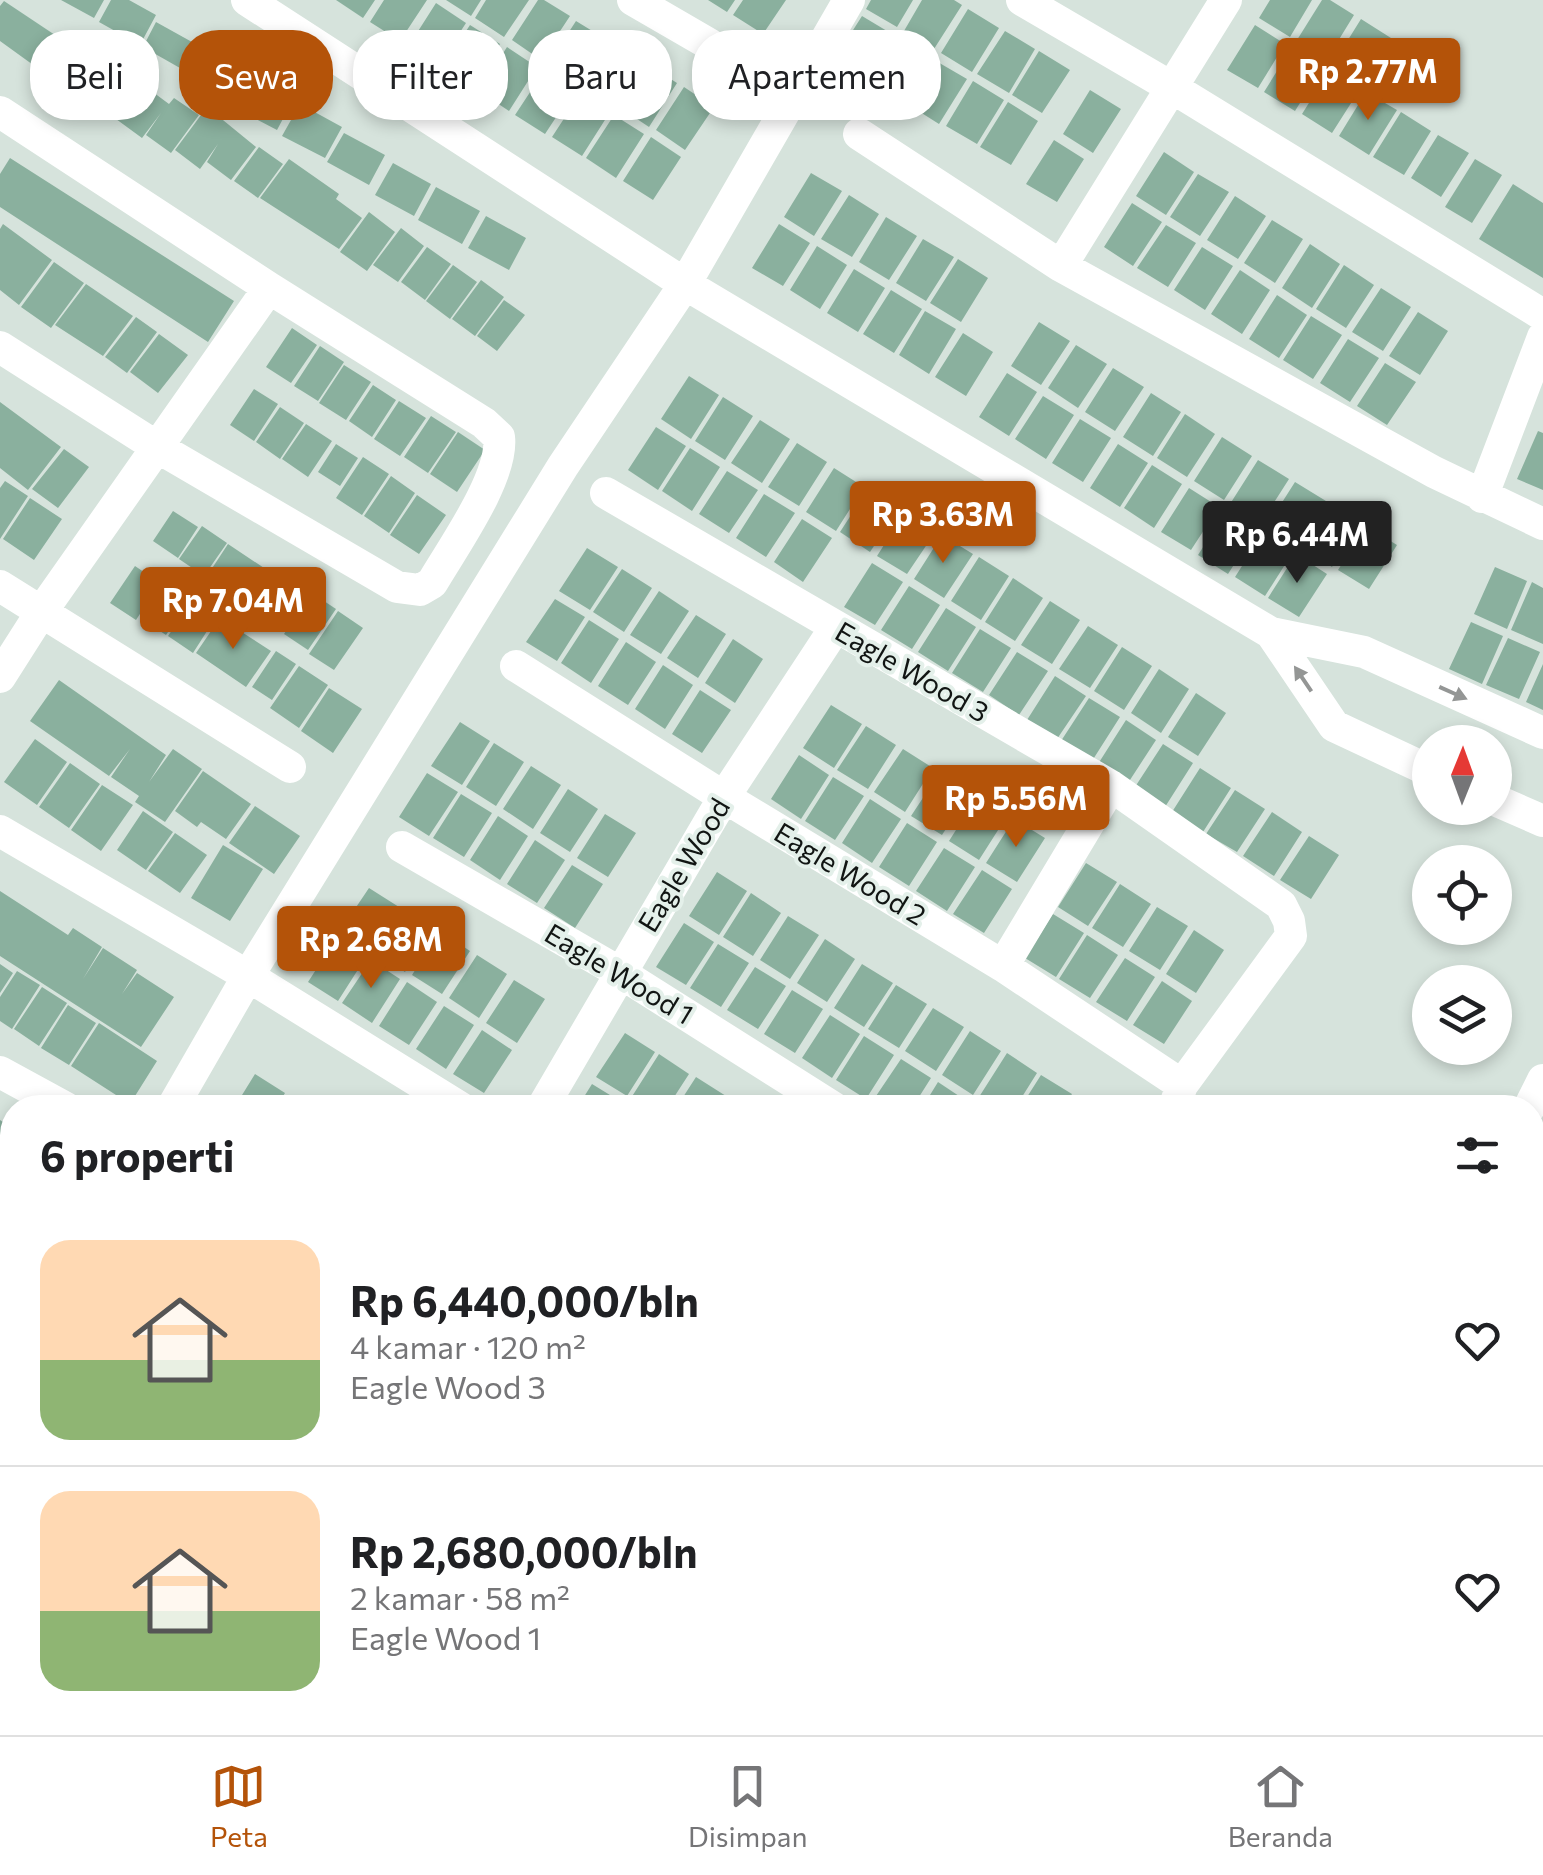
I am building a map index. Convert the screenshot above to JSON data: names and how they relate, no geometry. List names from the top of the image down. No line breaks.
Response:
{"streets":{"street":["Eagle Wood 3","Eagle Wood","Eagle Wood 2","Eagle Wood 1"]},"crossings":[["Eagle Wood 3","Eagle Wood"],["Eagle Wood","Eagle Wood 2"],["Eagle Wood","Eagle Wood 1"]],"north":"top","page":{"chip":["Beli","Sewa","Filter","Baru","Apartemen"],"price":["Rp 2.77M","Rp 3.63M","Rp 6.44M","Rp 7.04M","Rp 5.56M","Rp 2.68M"],"heading":"6 properti","list":[{"name":"Rp 6,440,000/bln","note":"4 kamar · 120 m² · Eagle Wood 3"},{"name":"Rp 2,680,000/bln","note":"2 kamar · 58 m² · Eagle Wood 1"}],"tabs":["Peta","Disimpan","Beranda"]}}
